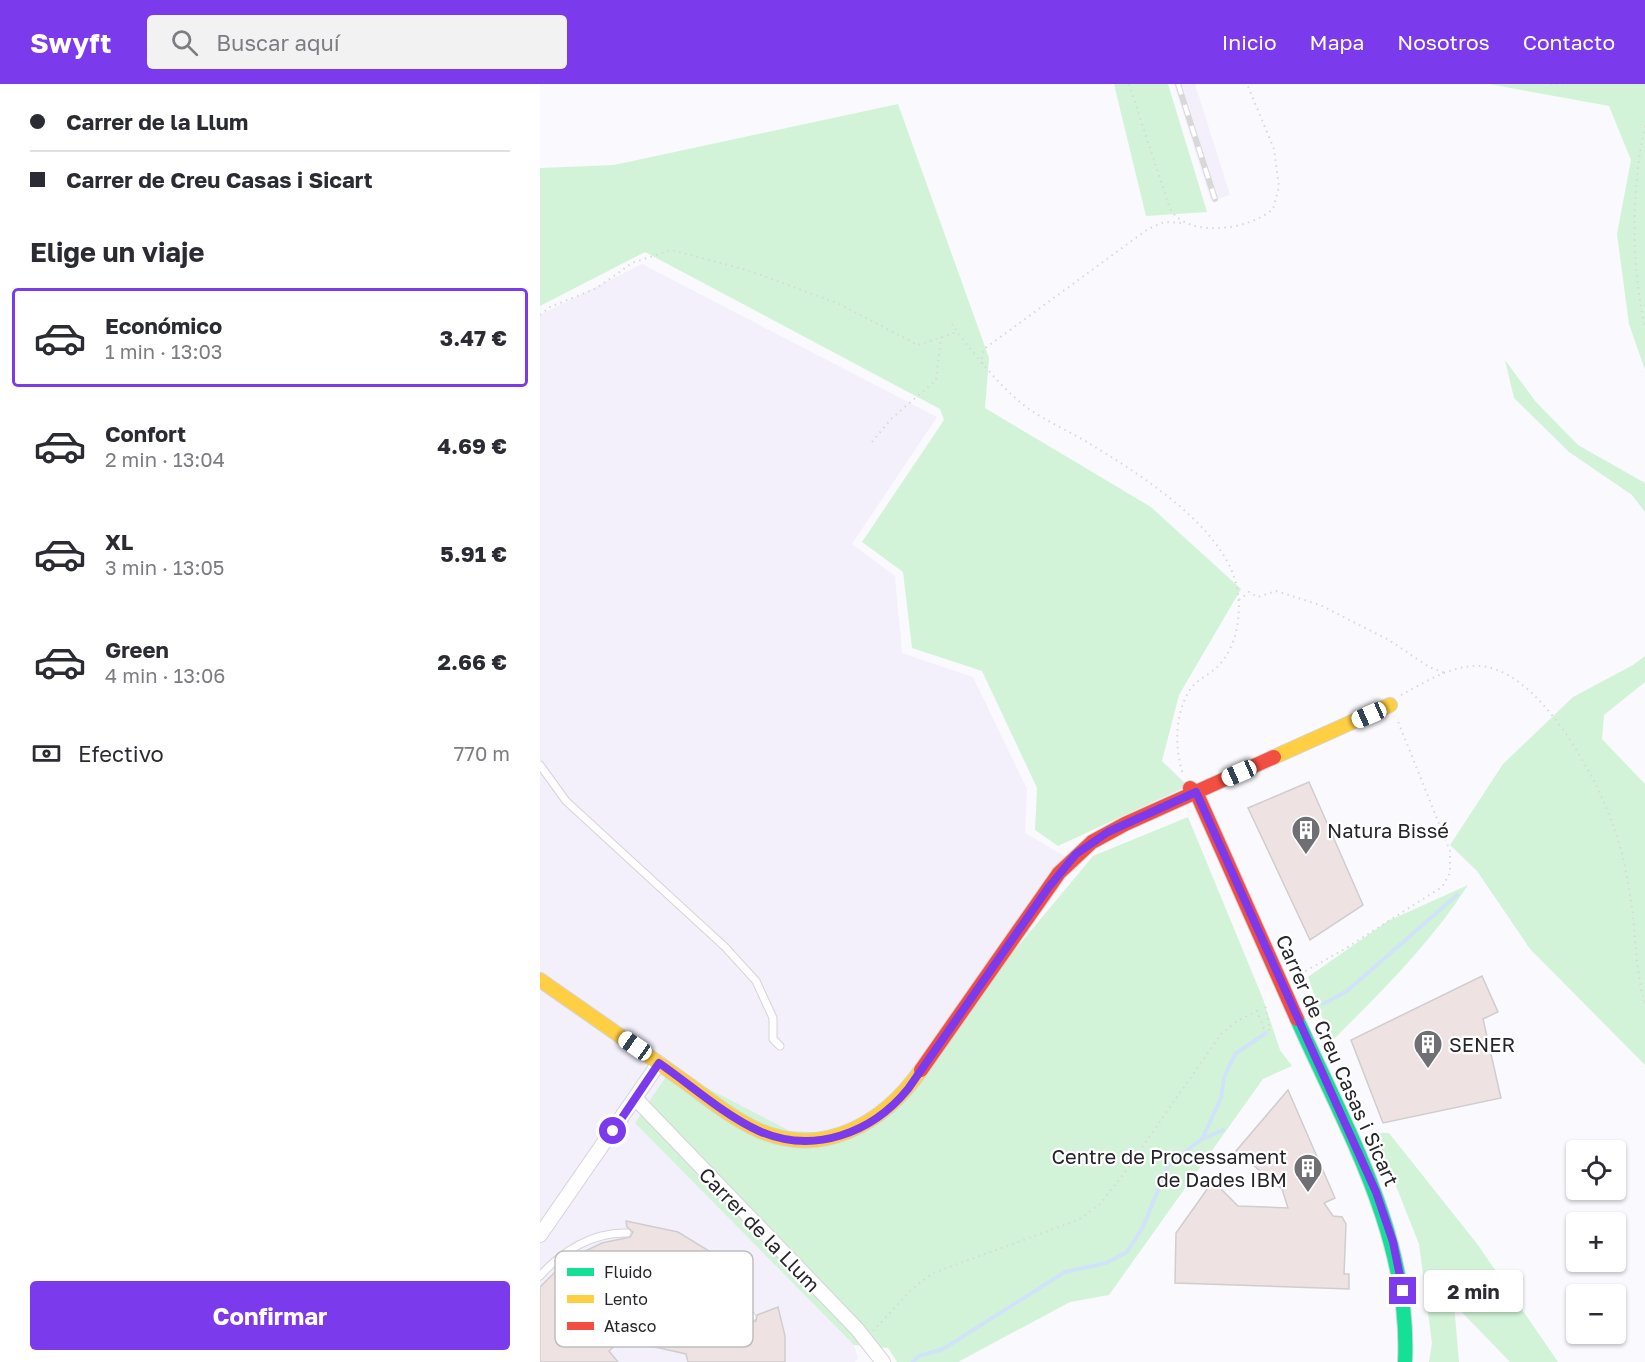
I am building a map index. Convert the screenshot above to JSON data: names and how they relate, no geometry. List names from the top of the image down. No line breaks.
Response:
{"streets":{"street":["Carrer de Creu Casas i Sicart","Carrer de la Llum"]},"places":{"building":["Natura Bissé","SENER","Centre de Processament de Dades IBM"]},"legend":["Fluido","Lento","Atasco"],"page":{"header":"Swyft","search":"Buscar aquí","nav":["Inicio","Mapa","Nosotros","Contacto"],"banner":["Carrer de la Llum","Carrer de Creu Casas i Sicart"],"heading":"Elige un viaje","list":[{"name":"Económico","note":"1 min · 13:03","value":"3.47 €"},{"name":"Confort","note":"2 min · 13:04","value":"4.69 €"},{"name":"XL","note":"3 min · 13:05","value":"5.91 €"},{"name":"Green","note":"4 min · 13:06","value":"2.66 €"}],"pay":["Efectivo","770 m"],"map_buttons":["+","−"],"buttons":"Confirmar","bubble":"2 min"}}
